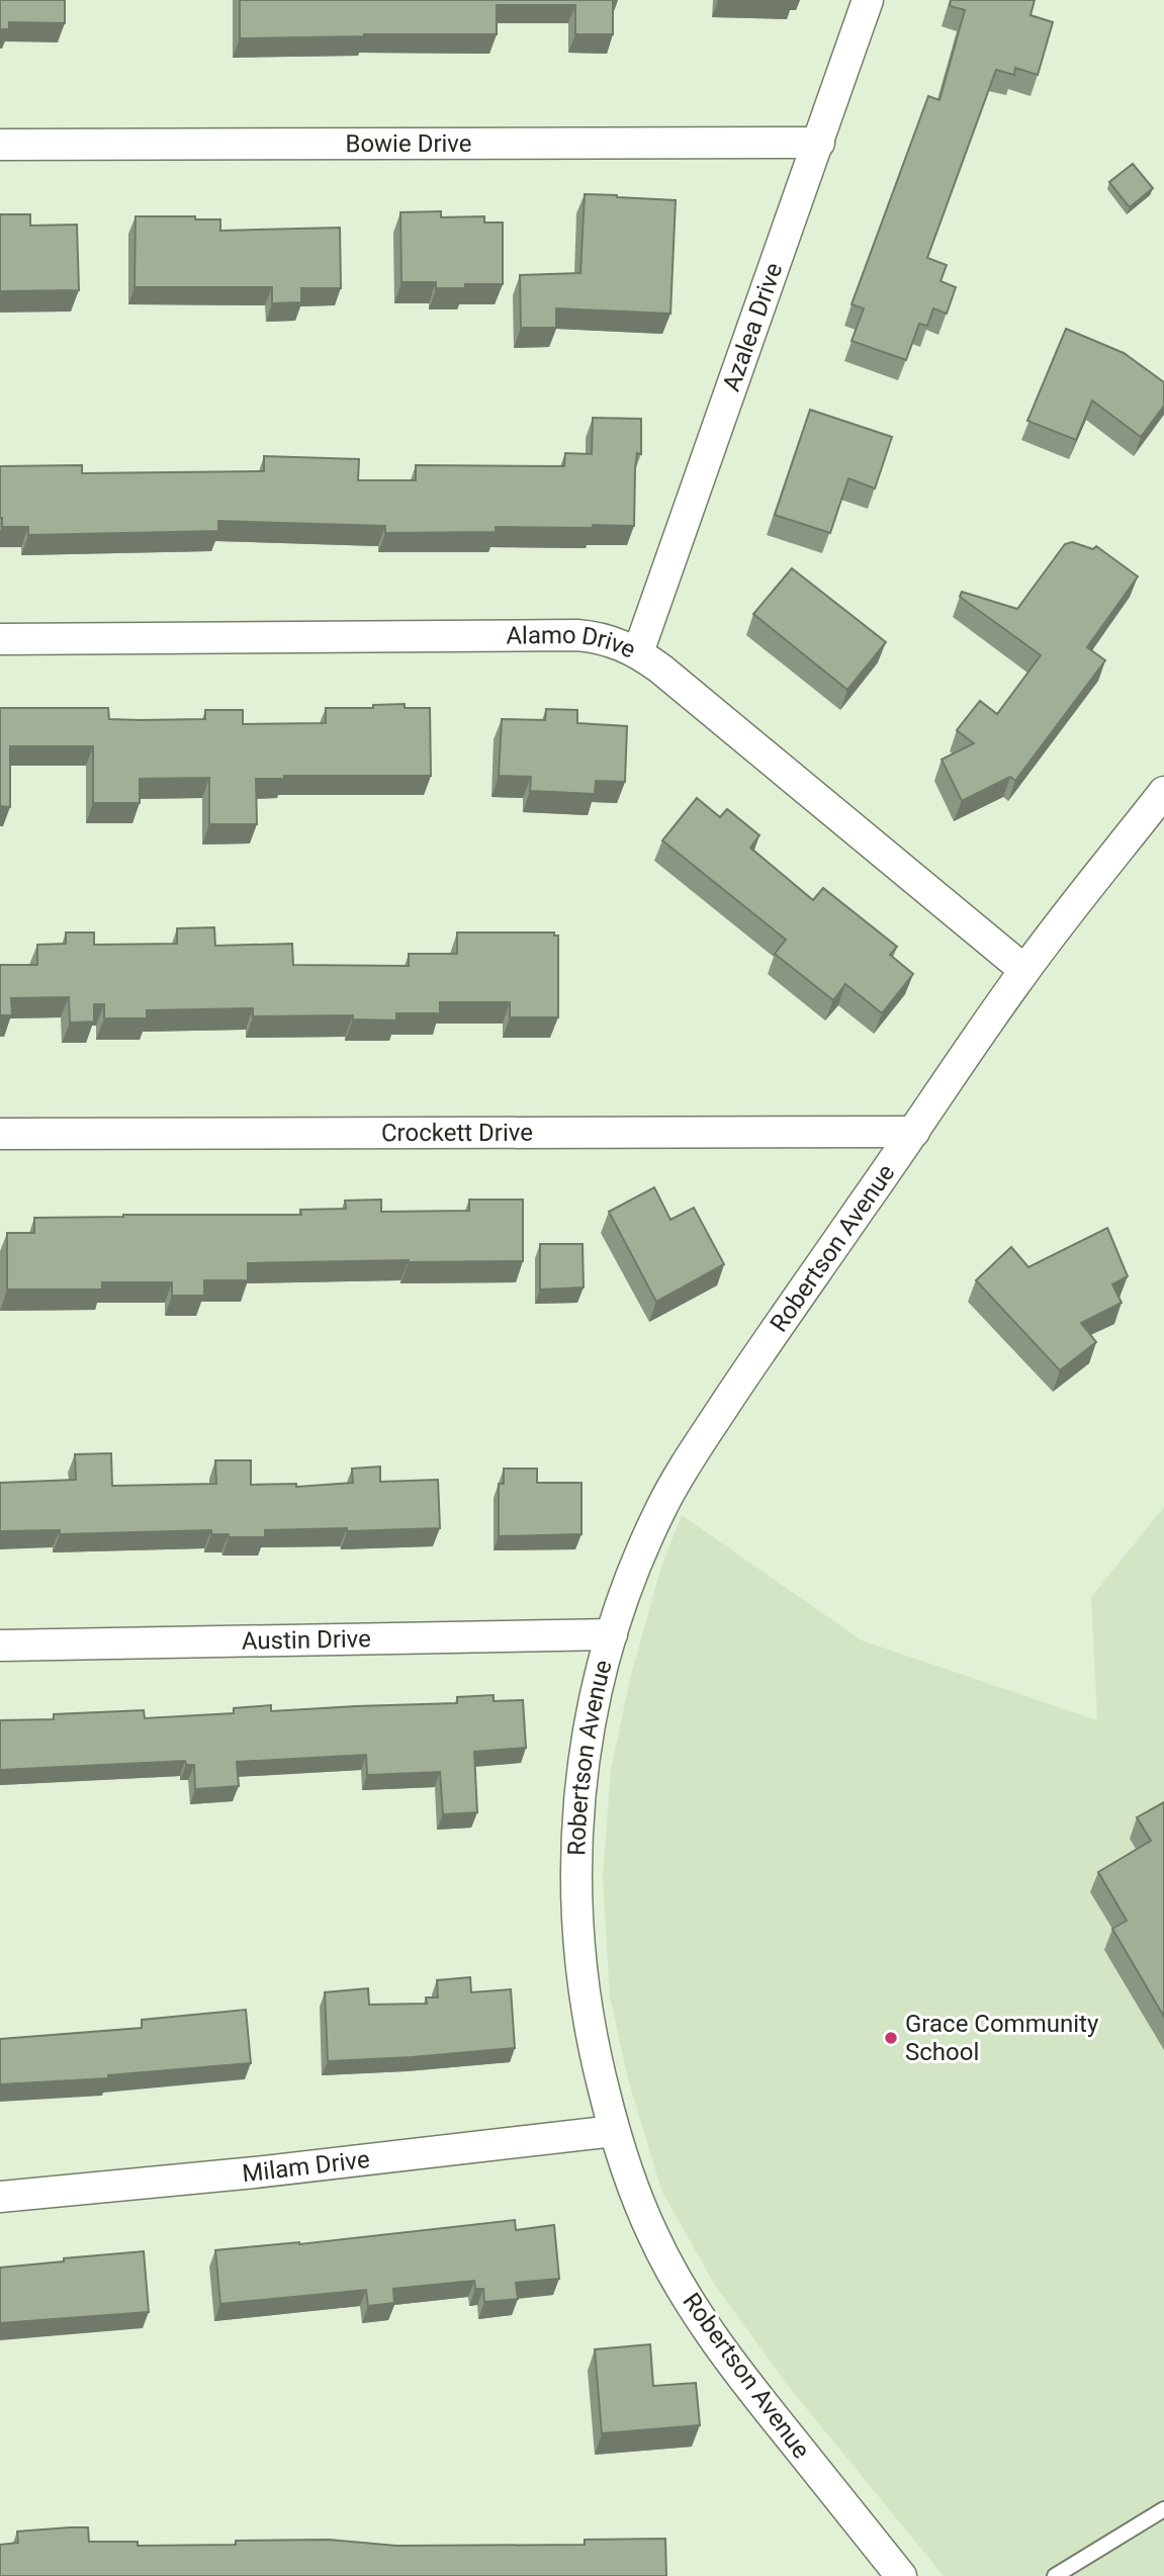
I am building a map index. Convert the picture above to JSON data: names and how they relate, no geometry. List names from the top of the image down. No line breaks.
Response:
{"streets":{"street":["Bowie Drive","Azalea Drive","Alamo Drive","Crockett Drive","Robertson Avenue","Austin Drive","Milam Drive"]},"crossings":[["Bowie Drive","Azalea Drive"],["Azalea Drive","Alamo Drive"],["Alamo Drive","Robertson Avenue"],["Crockett Drive","Robertson Avenue"],["Robertson Avenue","Austin Drive"],["Robertson Avenue","Milam Drive"]],"places":["Grace Community School"]}
